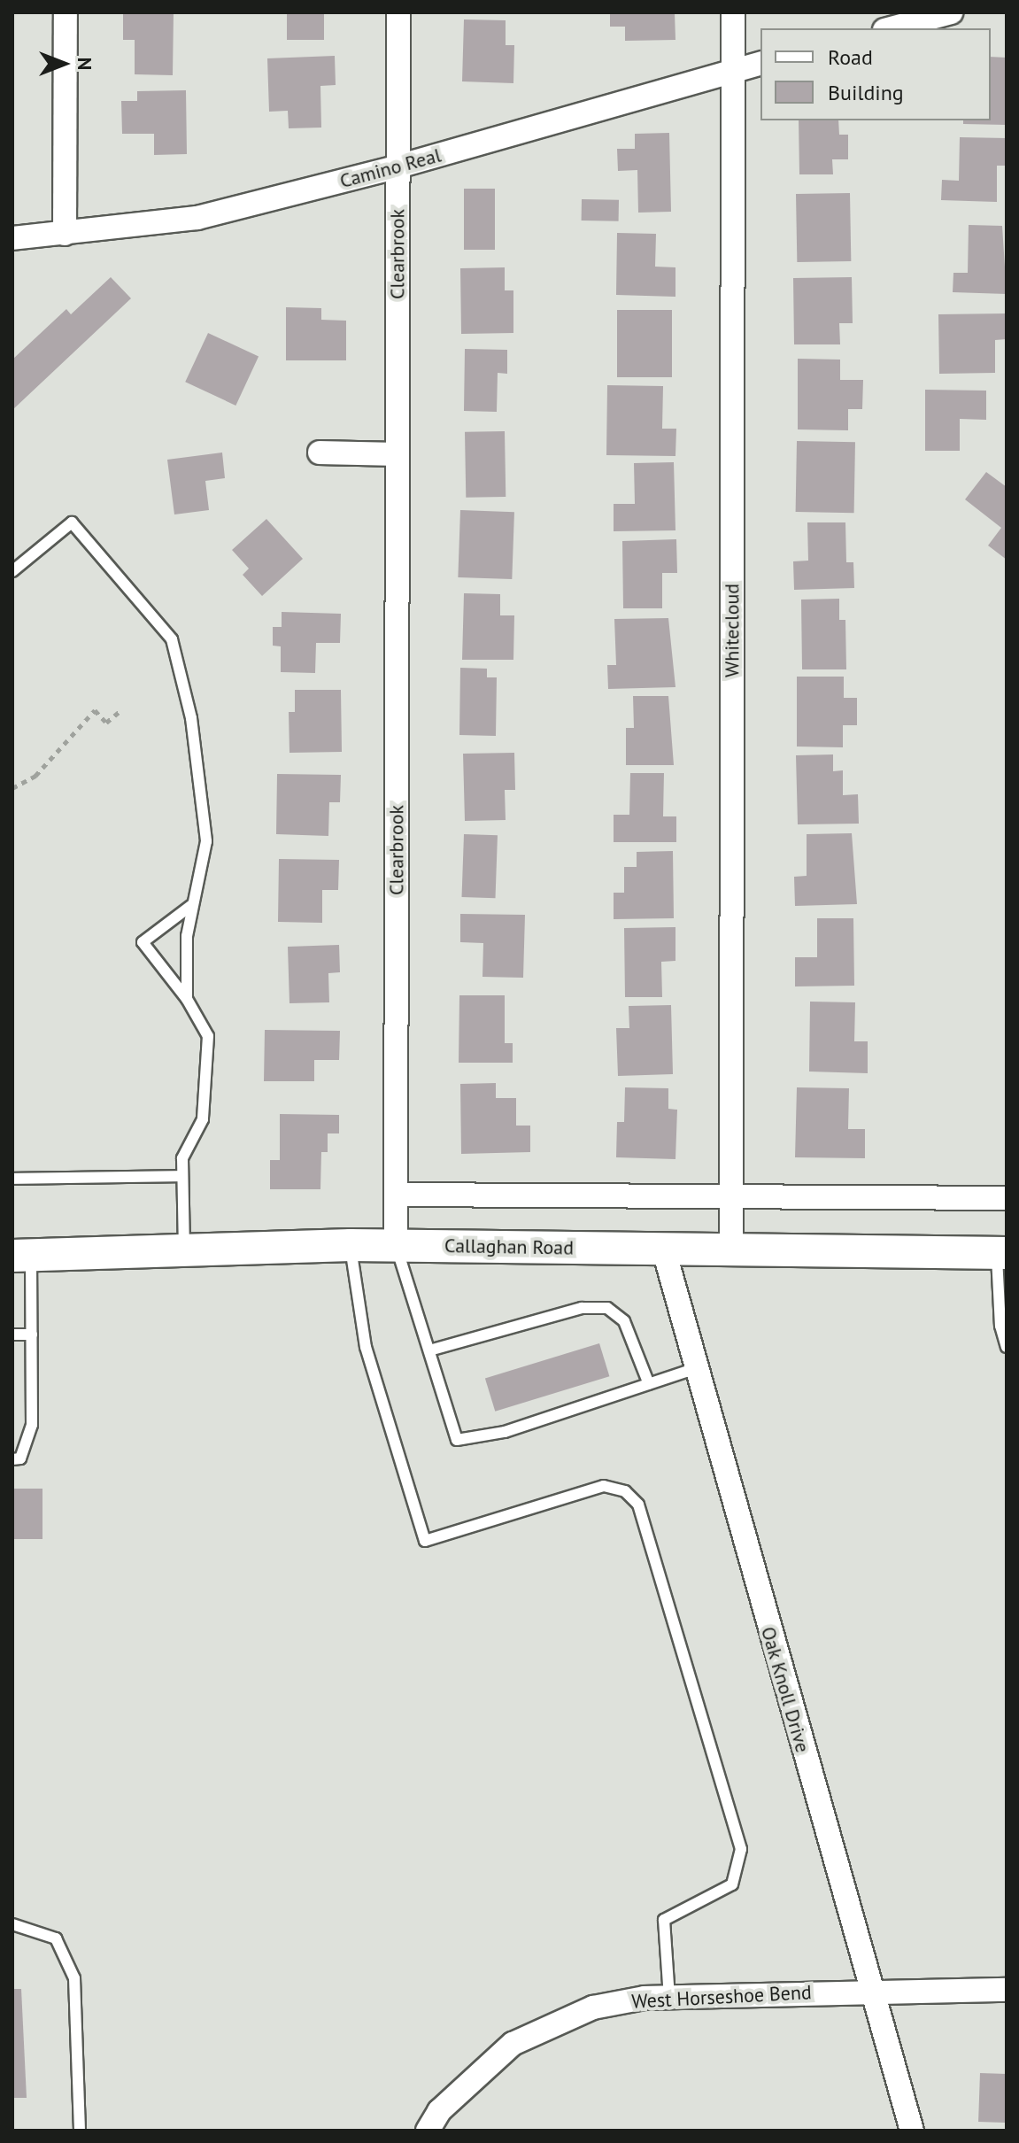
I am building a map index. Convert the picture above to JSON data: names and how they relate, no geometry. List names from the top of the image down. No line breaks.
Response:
{"streets":{"main road":["Callaghan Road"],"street":["Camino Real","Clearbrook","Whitecloud","Oak Knoll Drive","West Horseshoe Bend"]},"crossings":[["Camino Real","Clearbrook"],["Camino Real","Whitecloud"],["Clearbrook","Callaghan Road"],["Whitecloud","Callaghan Road"],["Callaghan Road","Oak Knoll Drive"],["Oak Knoll Drive","West Horseshoe Bend"]],"legend":["Road","Building"],"north":"right"}
